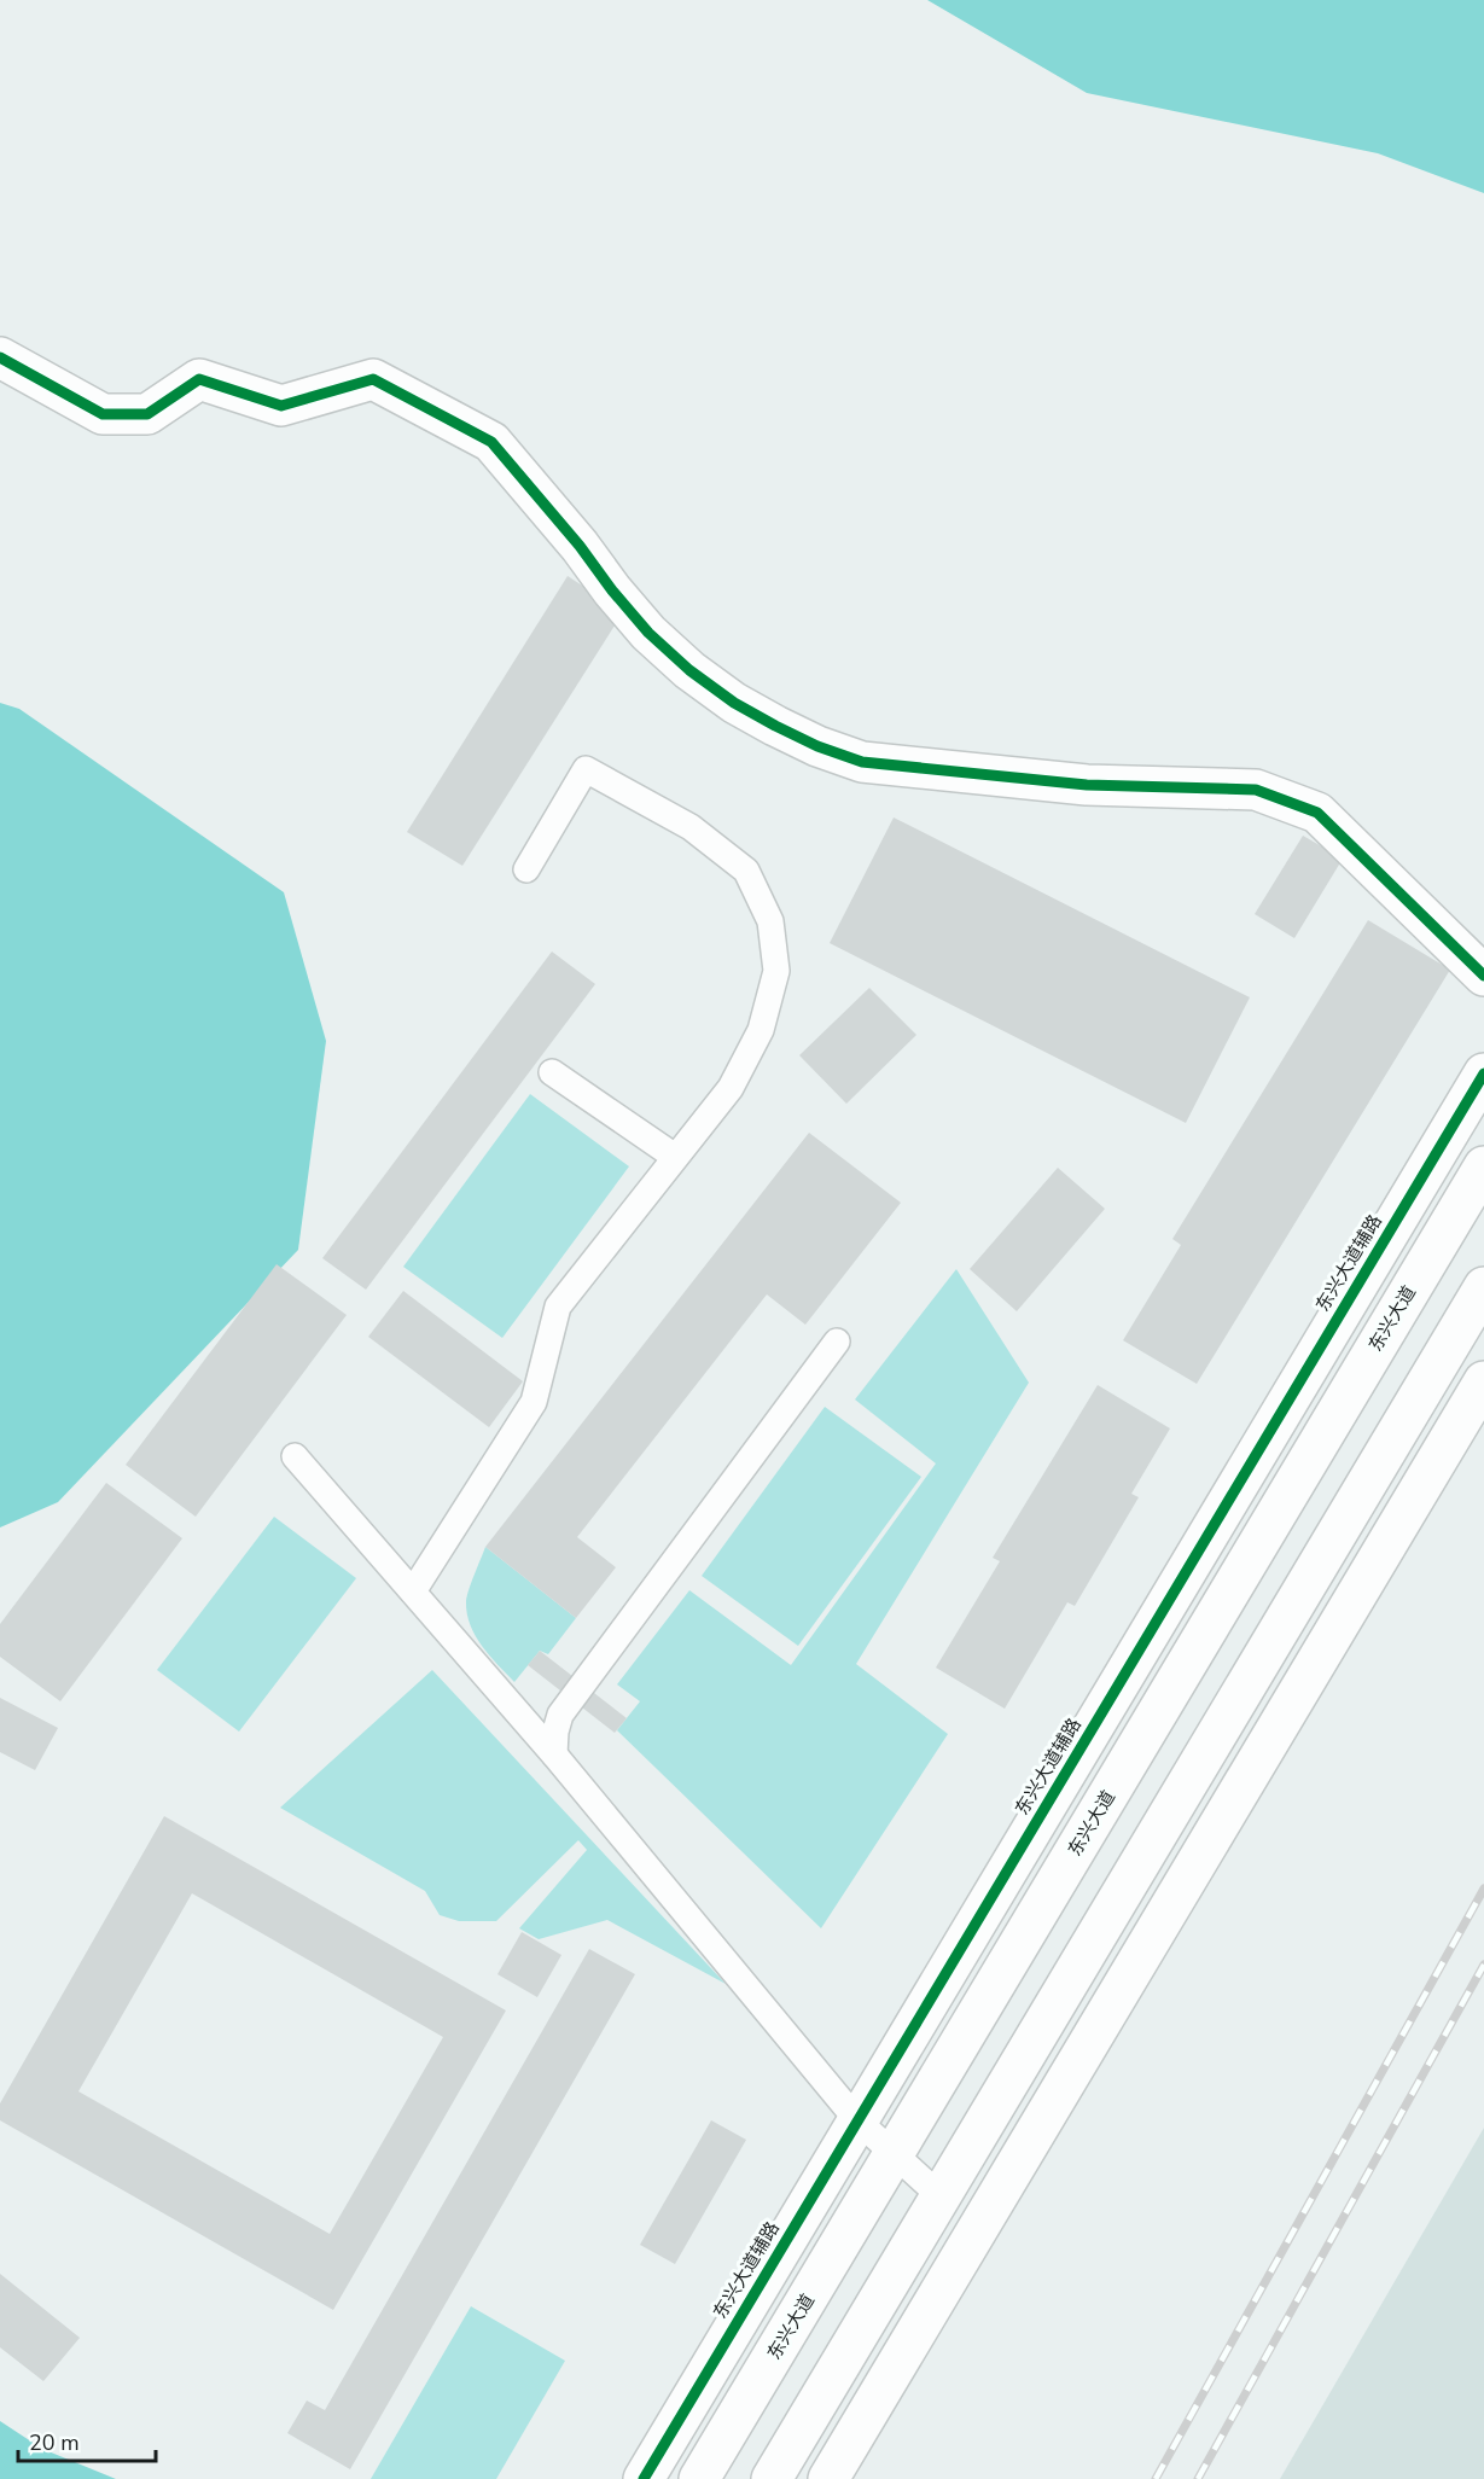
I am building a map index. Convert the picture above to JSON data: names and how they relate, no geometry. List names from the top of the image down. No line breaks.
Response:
{"streets":{"street":["东兴大道辅路","东兴大道"]},"scale_bar":"20 m"}
